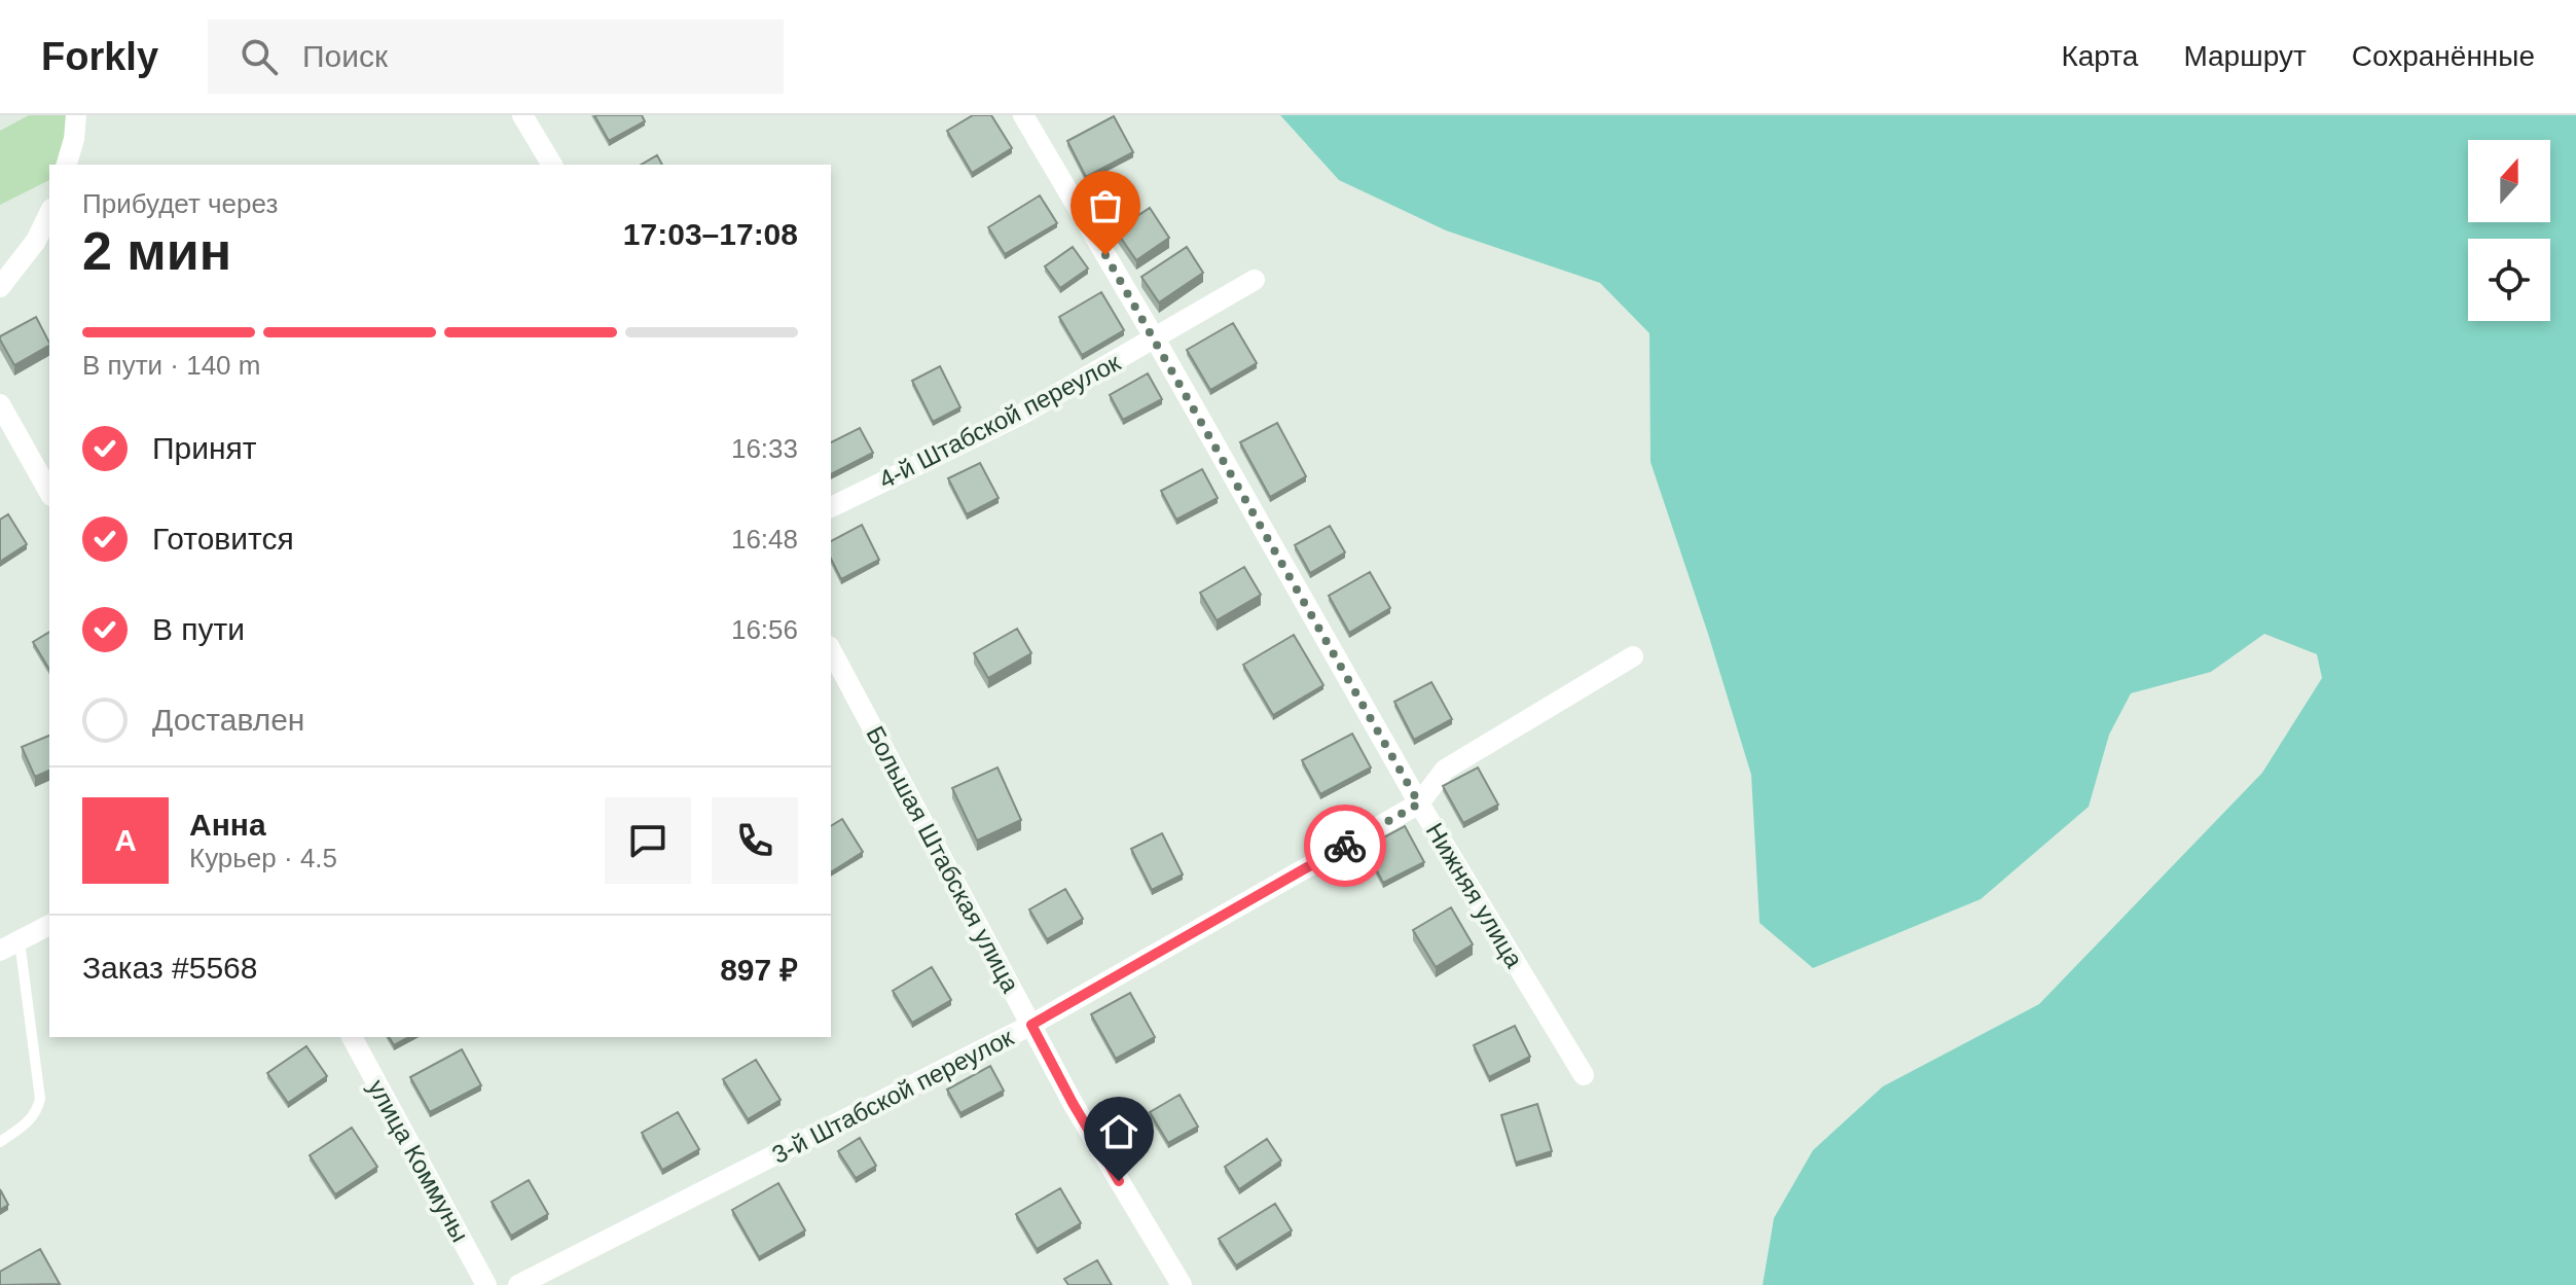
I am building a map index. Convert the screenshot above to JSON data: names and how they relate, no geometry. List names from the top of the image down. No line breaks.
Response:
{"streets":{"street":["4-й Штабской переулок","Большая Штабская улица","Нижняя улица","3-й Штабской переулок","улица Коммуны"]},"crossings":[["4-й Штабской переулок","Нижняя улица"],["Большая Штабская улица","3-й Штабской переулок"],["Нижняя улица","3-й Штабской переулок"]],"north":"top","page":{"header":"Forkly","search":"Поиск","nav":["Карта","Маршрут","Сохранённые"],"heading":["2 мин","Прибудет через","17:03–17:08"],"panel":["Анна","Курьер · 4.5","Заказ #5568","897 ₽"],"bar":"В пути · 140 m","list":[["Принят","16:33"],["Готовится","16:48"],["В пути","16:56"],"Доставлен"],"round":"А"}}
